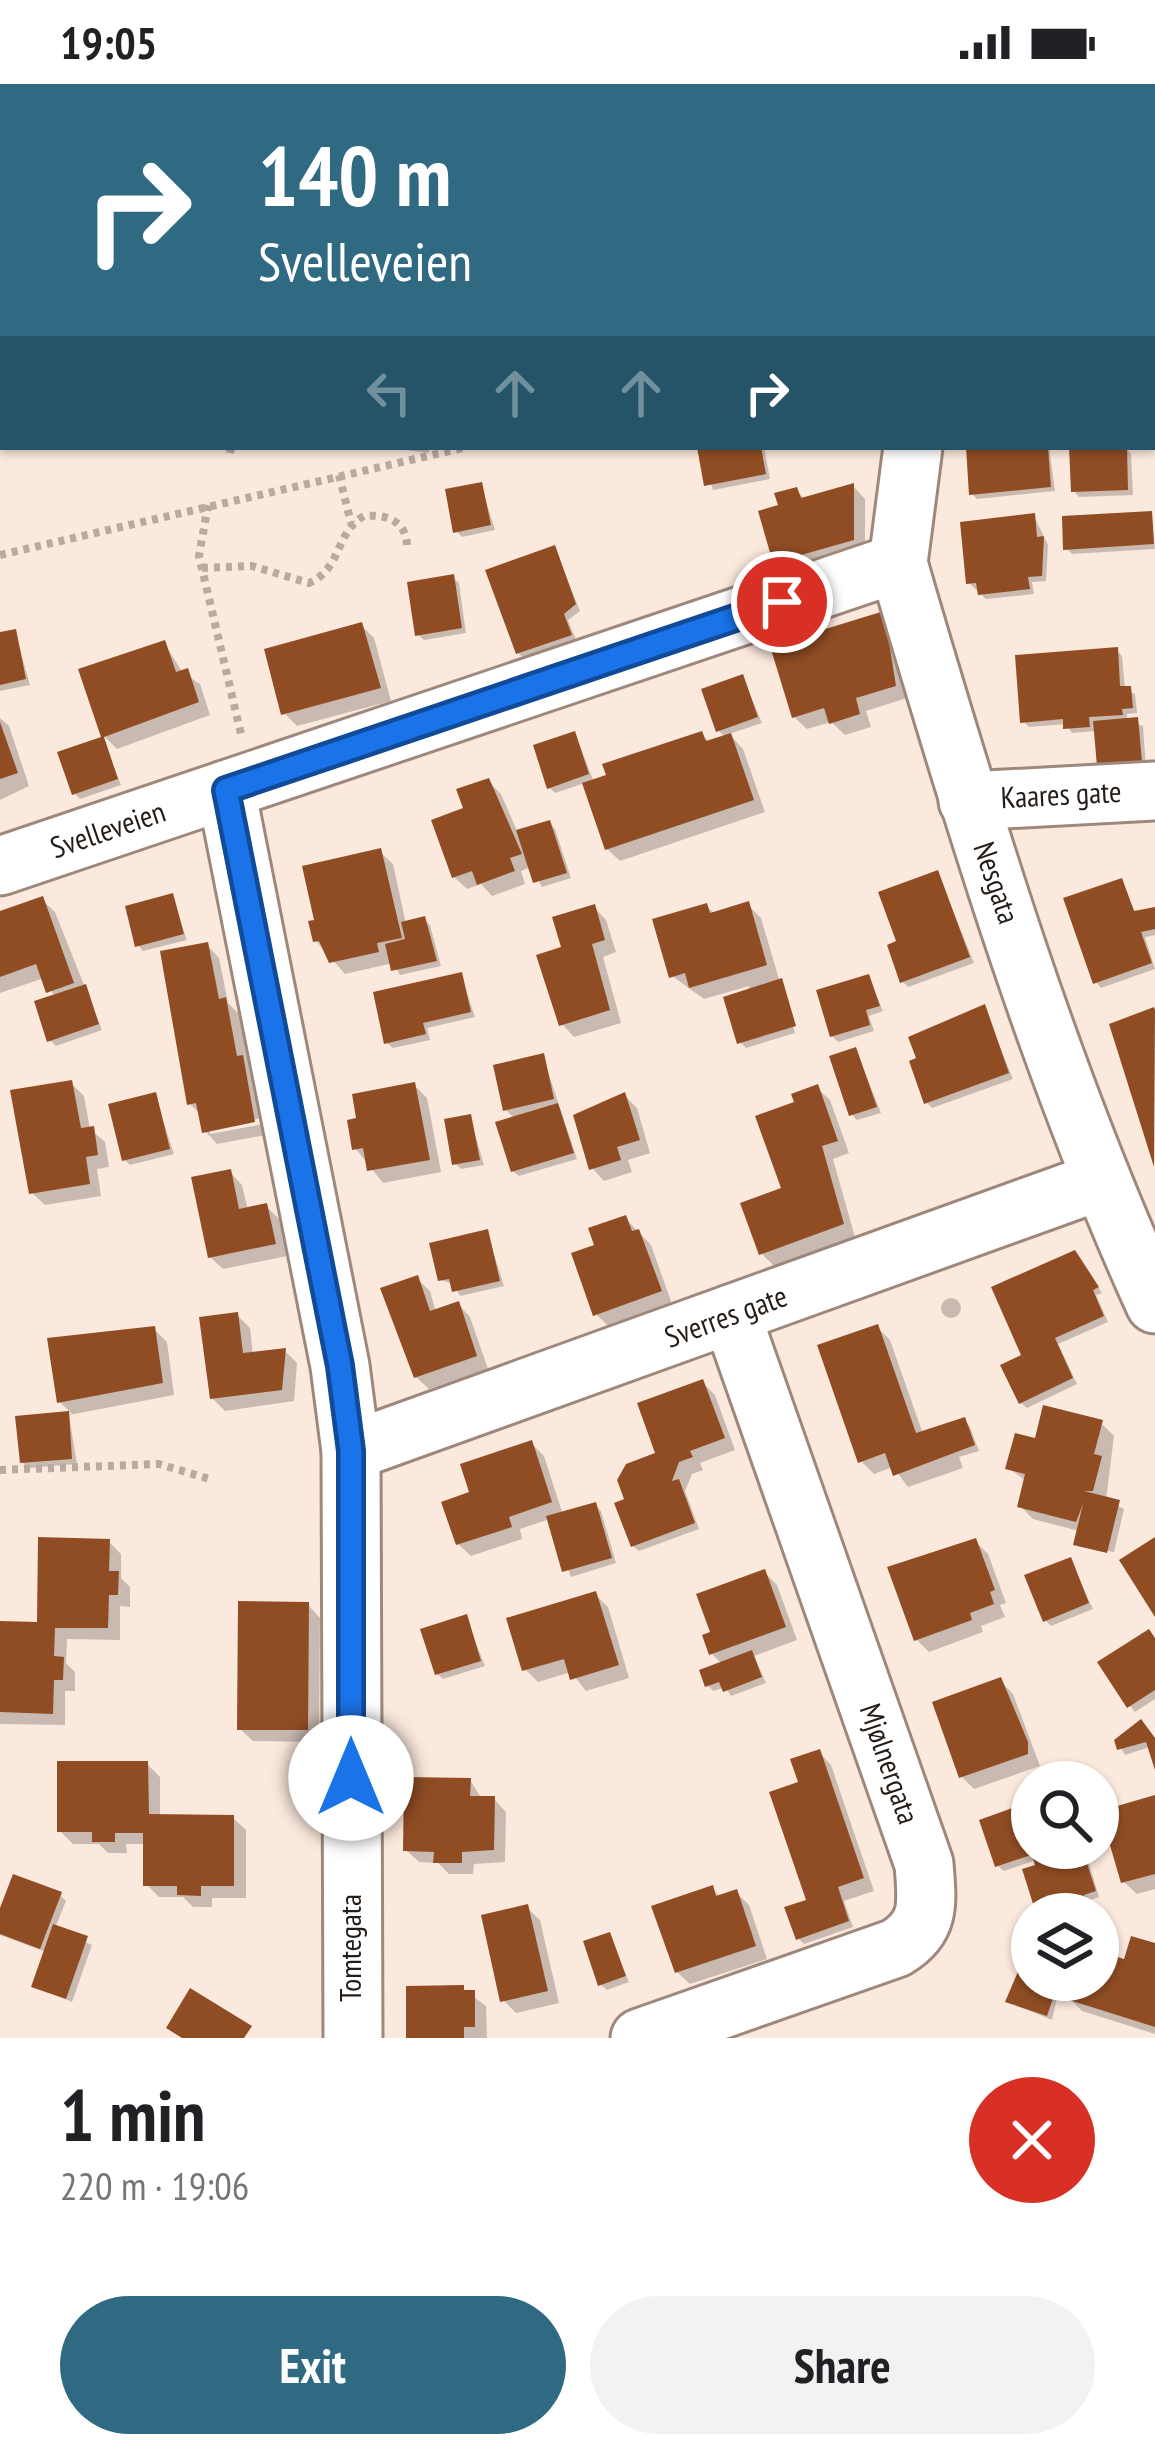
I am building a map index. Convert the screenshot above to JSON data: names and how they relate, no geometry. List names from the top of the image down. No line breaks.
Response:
{"streets":{"street":["Kaares gate","Svelleveien","Nesgata","Sverres gate","Mjølnergata","Tomtegata"]},"crossings":[["Kaares gate","Nesgata"],["Svelleveien","Nesgata"],["Svelleveien","Tomtegata"],["Nesgata","Sverres gate"],["Sverres gate","Mjølnergata"],["Sverres gate","Tomtegata"]],"page":{"status":"19:05","turn":["140 m","Svelleveien"],"heading":["1 min","220 m · 19:06"],"buttons":["Exit","Share"]}}
